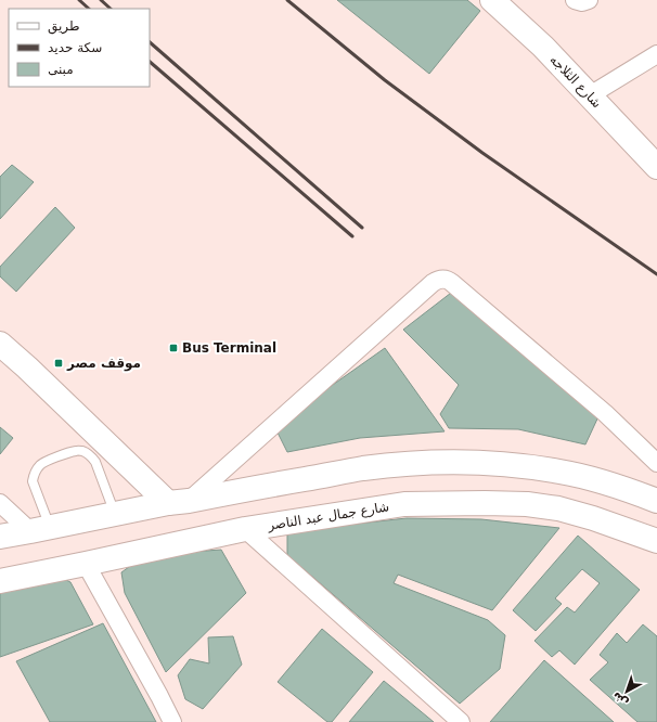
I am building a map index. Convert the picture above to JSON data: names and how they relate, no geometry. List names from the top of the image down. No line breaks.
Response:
{"streets":{"main road":["شارع الثلاجه","شارع جمال عبد الناصر"]},"places":{"transit":["Bus Terminal","موقف مصر"]},"legend":["طريق","سكة حديد","مبنى"],"north":"bottom left"}
